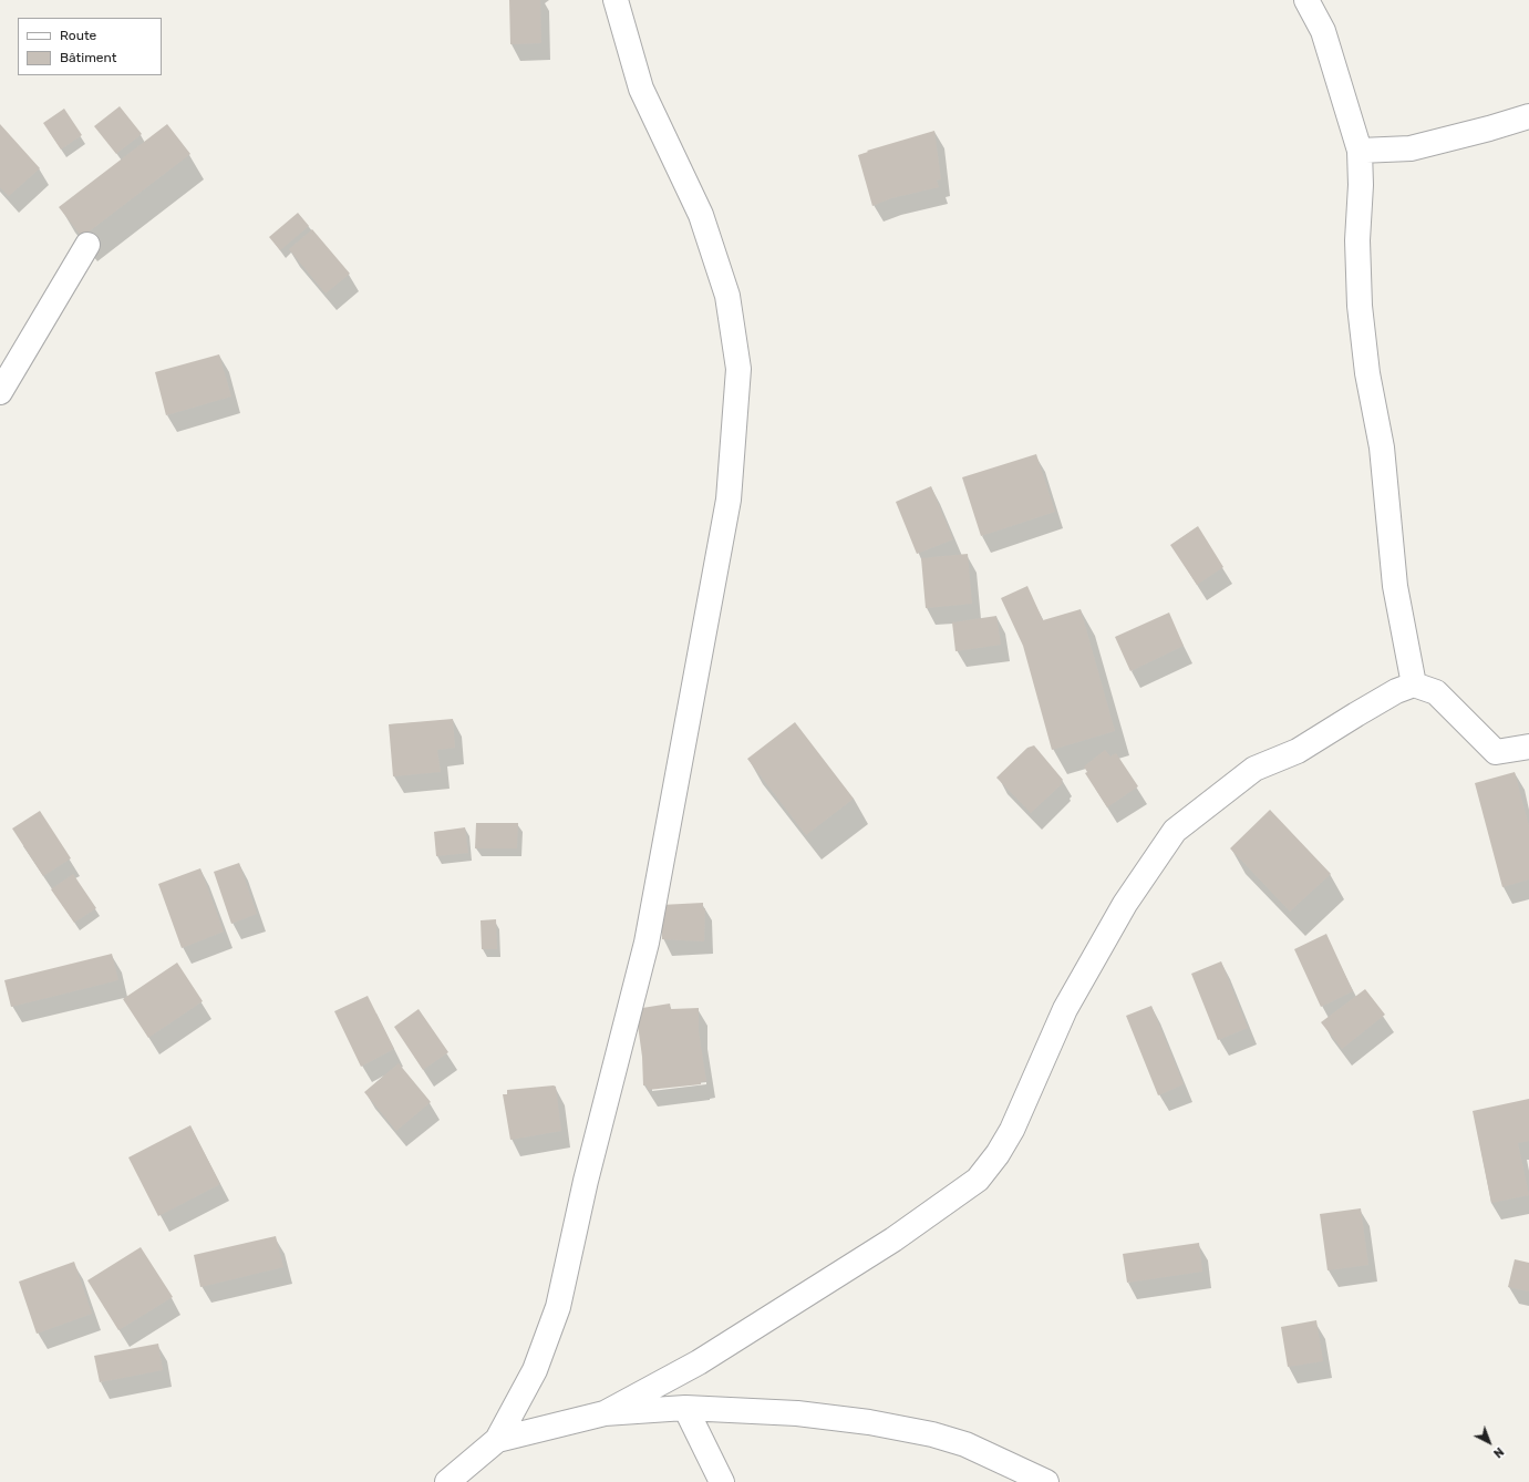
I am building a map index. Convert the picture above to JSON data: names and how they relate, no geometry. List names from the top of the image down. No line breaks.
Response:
{"legend":["Route","Bâtiment"],"north":"bottom right"}
